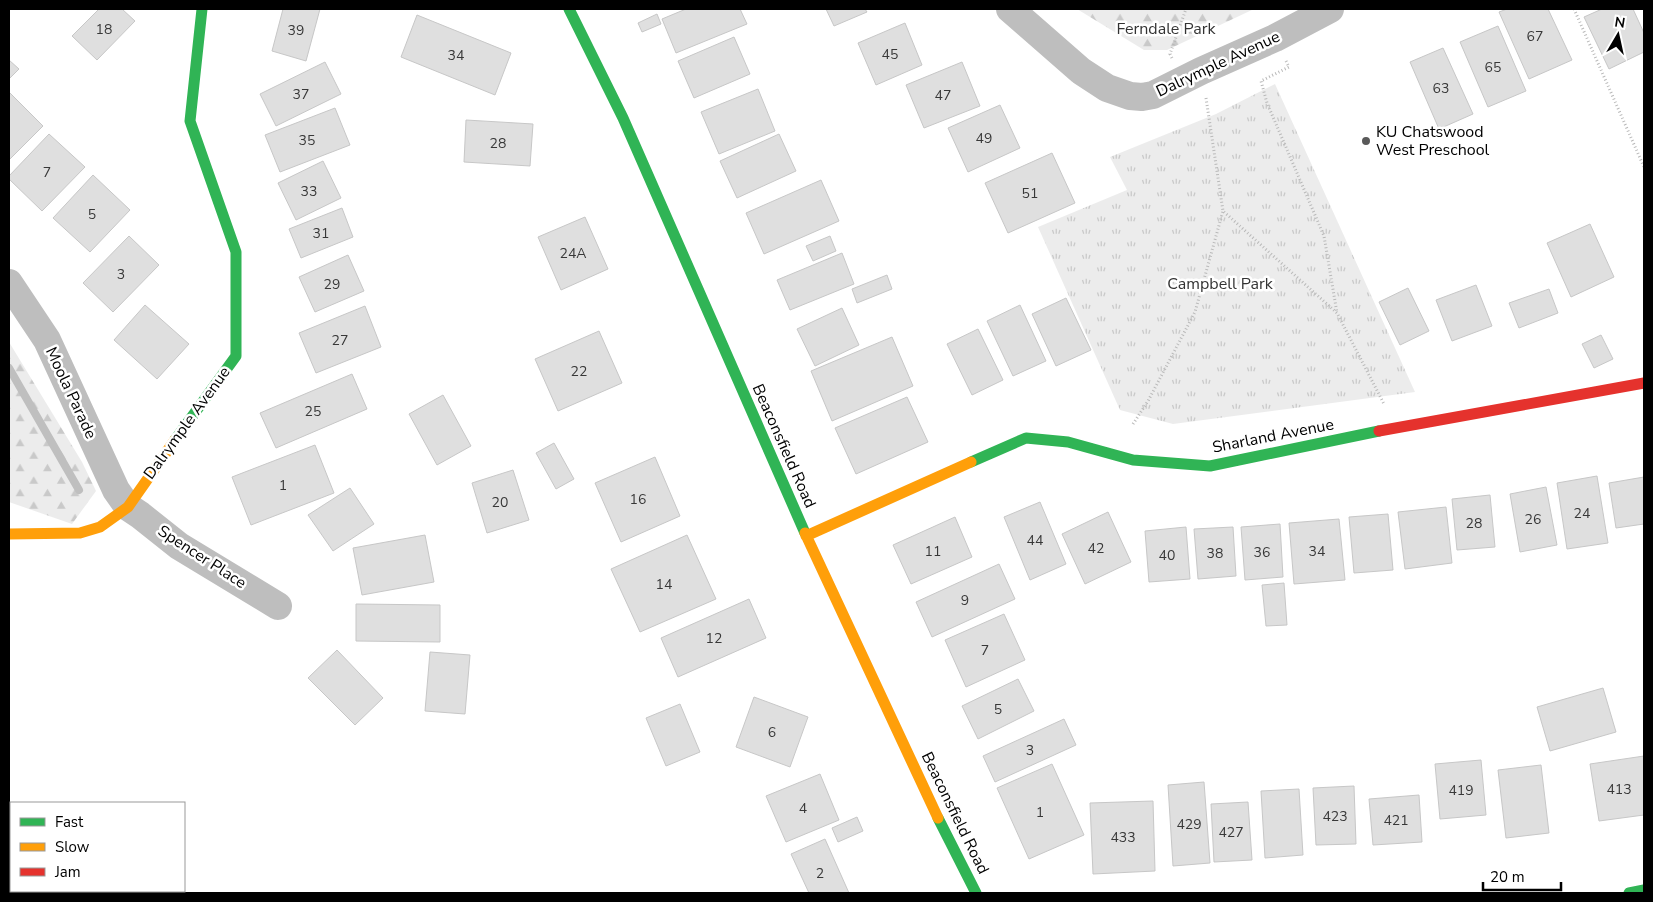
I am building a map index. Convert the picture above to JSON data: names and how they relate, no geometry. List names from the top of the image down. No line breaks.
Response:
{"streets":{"street":["Dalrymple Avenue","Moola Parade","Sharland Avenue","Beaconsfield Road","Spencer Place"]},"crossings":[["Dalrymple Avenue","Moola Parade"],["Dalrymple Avenue","Spencer Place"],["Moola Parade","Spencer Place"],["Sharland Avenue","Beaconsfield Road"]],"parks":["Ferndale Park","Campbell Park"],"places":["KU Chatswood West Preschool"],"house_numbers":["18","39","67","45","34","65","63","37","47","49","35","28","7","33","51","5","31","24A","3","29","27","22","25","1","16","20","24","26","28","44","42","11","34","36","38","40","14","9","12","7","5","6","3","413","419","4","1","423","421","429","427","433","2"],"legend":["Fast","Slow","Jam"],"scale_bar":"20 m","north":"top"}
